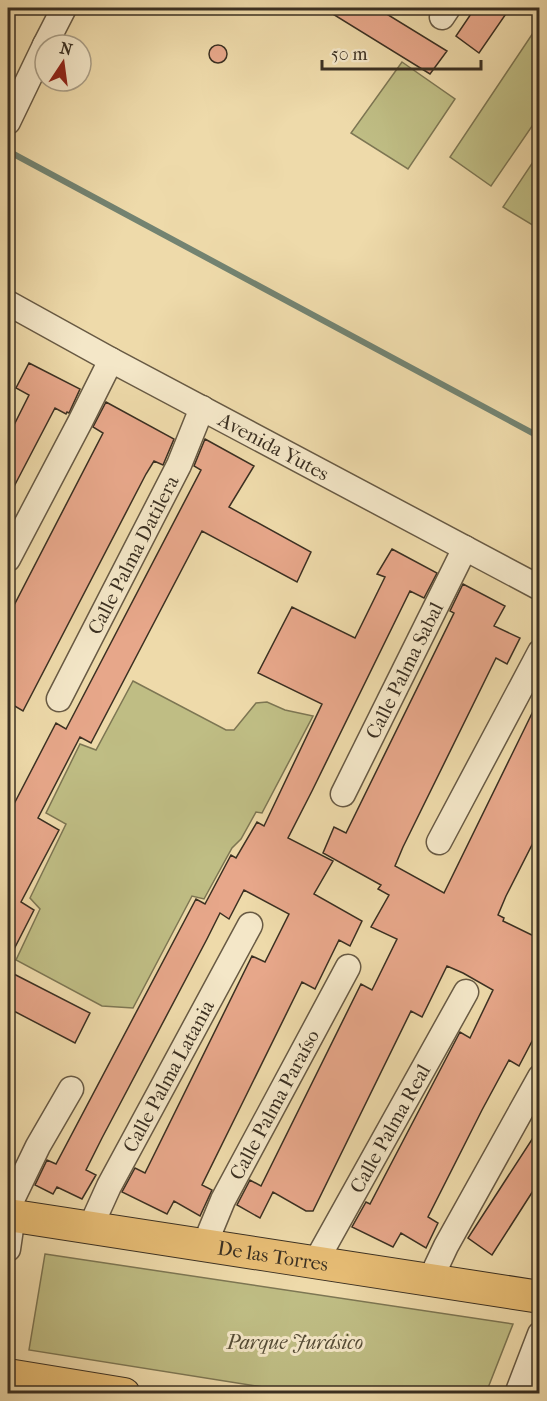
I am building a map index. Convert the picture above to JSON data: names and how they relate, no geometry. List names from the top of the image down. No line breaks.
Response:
{"streets":{"main road":["De las Torres"],"street":["Avenida Yutes","Calle Palma Datilera","Calle Palma Sabal","Calle Palma Latania","Calle Palma Paraíso","Calle Palma Real"]},"crossings":[["Avenida Yutes","Calle Palma Datilera"],["Avenida Yutes","Calle Palma Sabal"],["Calle Palma Latania","De las Torres"],["Calle Palma Paraíso","De las Torres"],["Calle Palma Real","De las Torres"]],"parks":["Parque Jurásico"],"scale_bar":"50 m","north":"top"}
